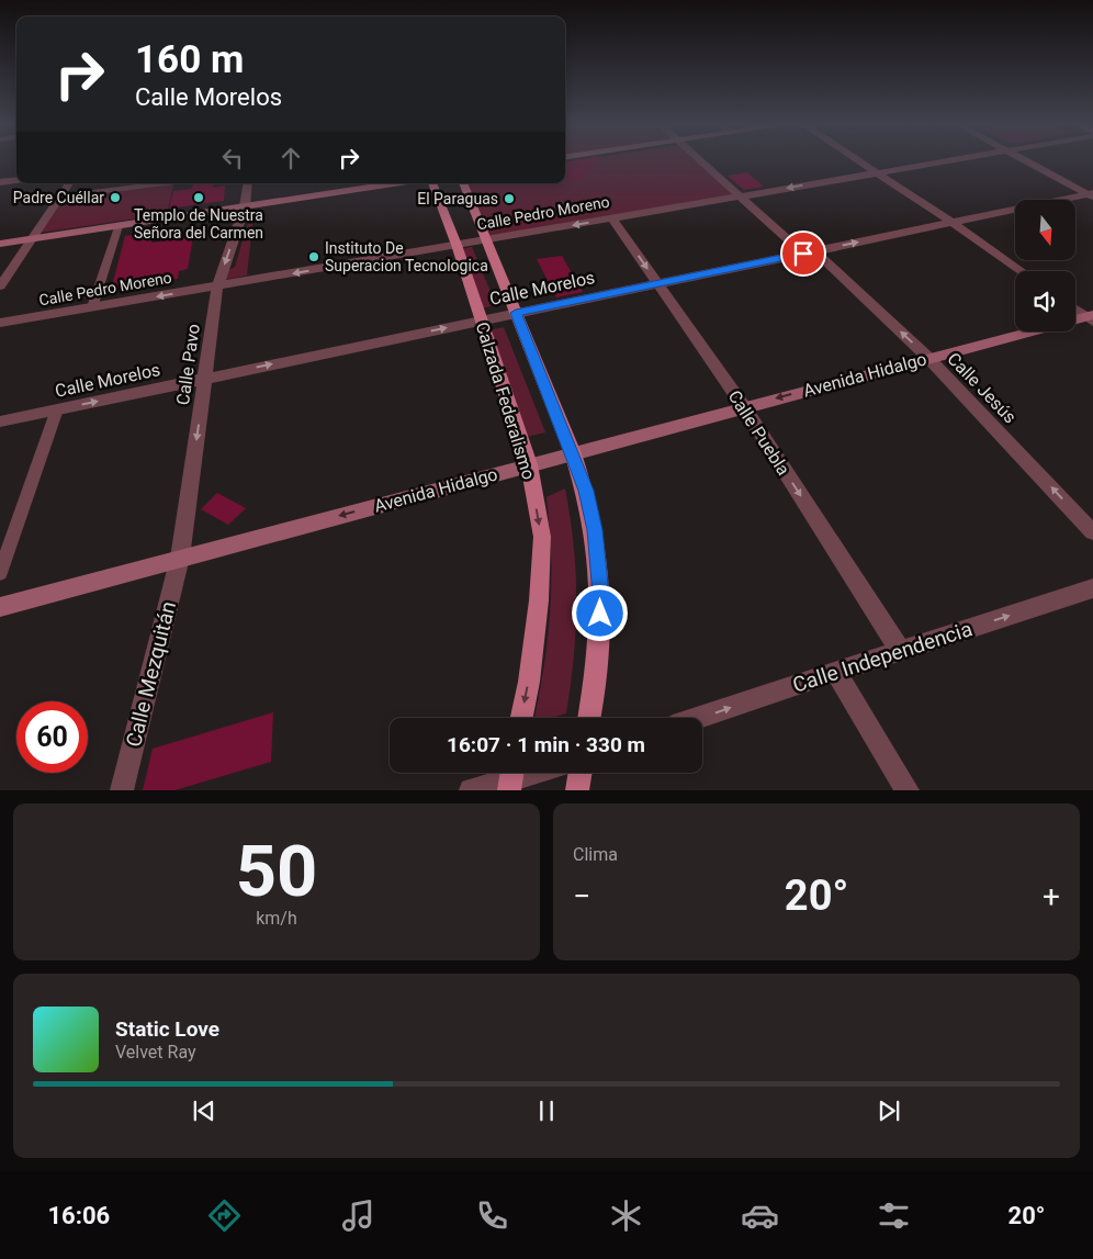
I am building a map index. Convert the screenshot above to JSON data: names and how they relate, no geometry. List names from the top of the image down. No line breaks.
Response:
{"streets":{"main road":["Avenida Hidalgo","Calzada Federalismo"],"street":["Calle Pedro Moreno","Calle Morelos","Calle Pavo","Calle Jesús","Calle Puebla","Calle Independencia","Calle Mezquitán"]},"crossings":[["Calle Pedro Moreno","Calle Pavo"],["Calle Pedro Moreno","Calle Jesús"],["Calle Pedro Moreno","Calzada Federalismo"],["Calle Pedro Moreno","Calle Puebla"],["Calle Morelos","Calle Pavo"],["Calle Morelos","Calle Jesús"],["Calle Morelos","Calzada Federalismo"],["Calle Morelos","Calle Puebla"],["Calle Pavo","Avenida Hidalgo"],["Calle Pavo","Calle Mezquitán"],["Avenida Hidalgo","Calle Jesús"],["Avenida Hidalgo","Calzada Federalismo"],["Avenida Hidalgo","Calle Puebla"],["Avenida Hidalgo","Calle Mezquitán"],["Calle Puebla","Calle Independencia"]],"one_way":["Calle Pedro Moreno","Calle Morelos","Calle Pavo","Avenida Hidalgo","Calle Puebla","Calle Independencia"],"places":["Padre Cuéllar","Templo de Nuestra Señora del Carmen","El Paraguas","Instituto De Superacion Tecnologica"],"north":"bottom","page":{"turn":["160 m","Calle Morelos"],"limit":"60","trip":"16:07 · 1 min · 330 m","tile":[["50","km/h"],"Clima"],"heat":["−","20°","+"],"song":["Static Love","Velvet Ray"],"tabs":["16:06","20°"]}}
